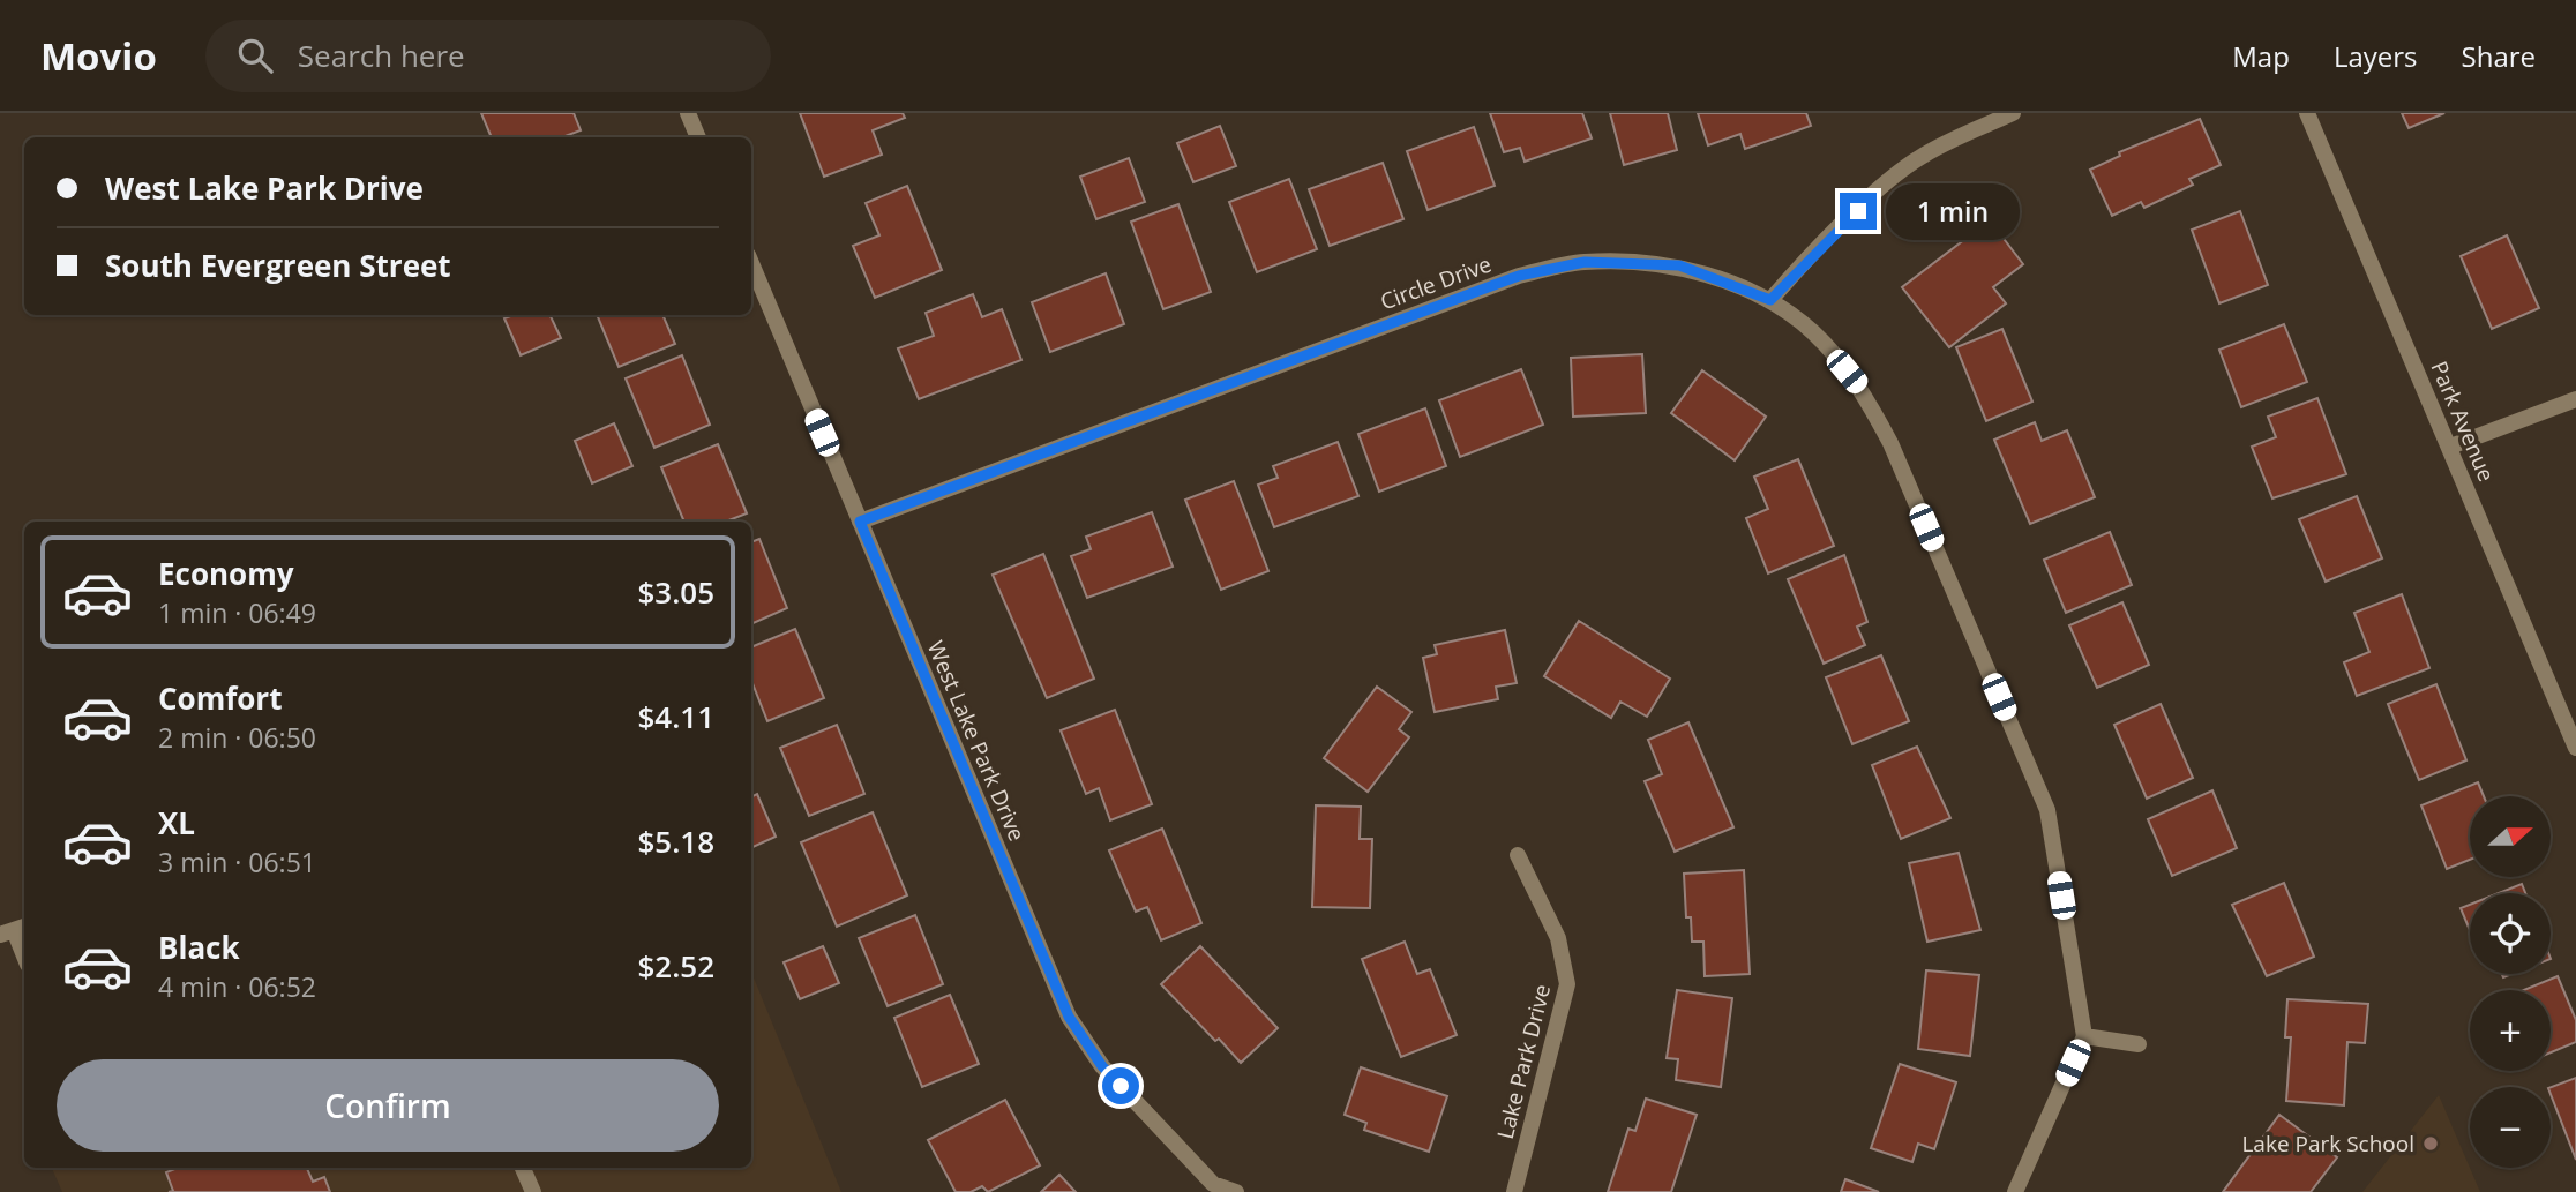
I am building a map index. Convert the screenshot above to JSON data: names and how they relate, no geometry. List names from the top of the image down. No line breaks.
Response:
{"streets":{"street":["Circle Drive","Park Avenue","West Lake Park Drive","Lake Park Drive"]},"crossings":[["Circle Drive","West Lake Park Drive"]],"places":["Lake Park School"],"north":"right","page":{"header":"Movio","search":"Search here","nav":["Map","Layers","Share"],"banner":["West Lake Park Drive","South Evergreen Street"],"bubble":"1 min","list":[{"name":"Economy","note":"1 min · 06:49","value":"$3.05"},{"name":"Comfort","note":"2 min · 06:50","value":"$4.11"},{"name":"XL","note":"3 min · 06:51","value":"$5.18"},{"name":"Black","note":"4 min · 06:52","value":"$2.52"}],"map_buttons":["+","−"],"buttons":"Confirm"}}
